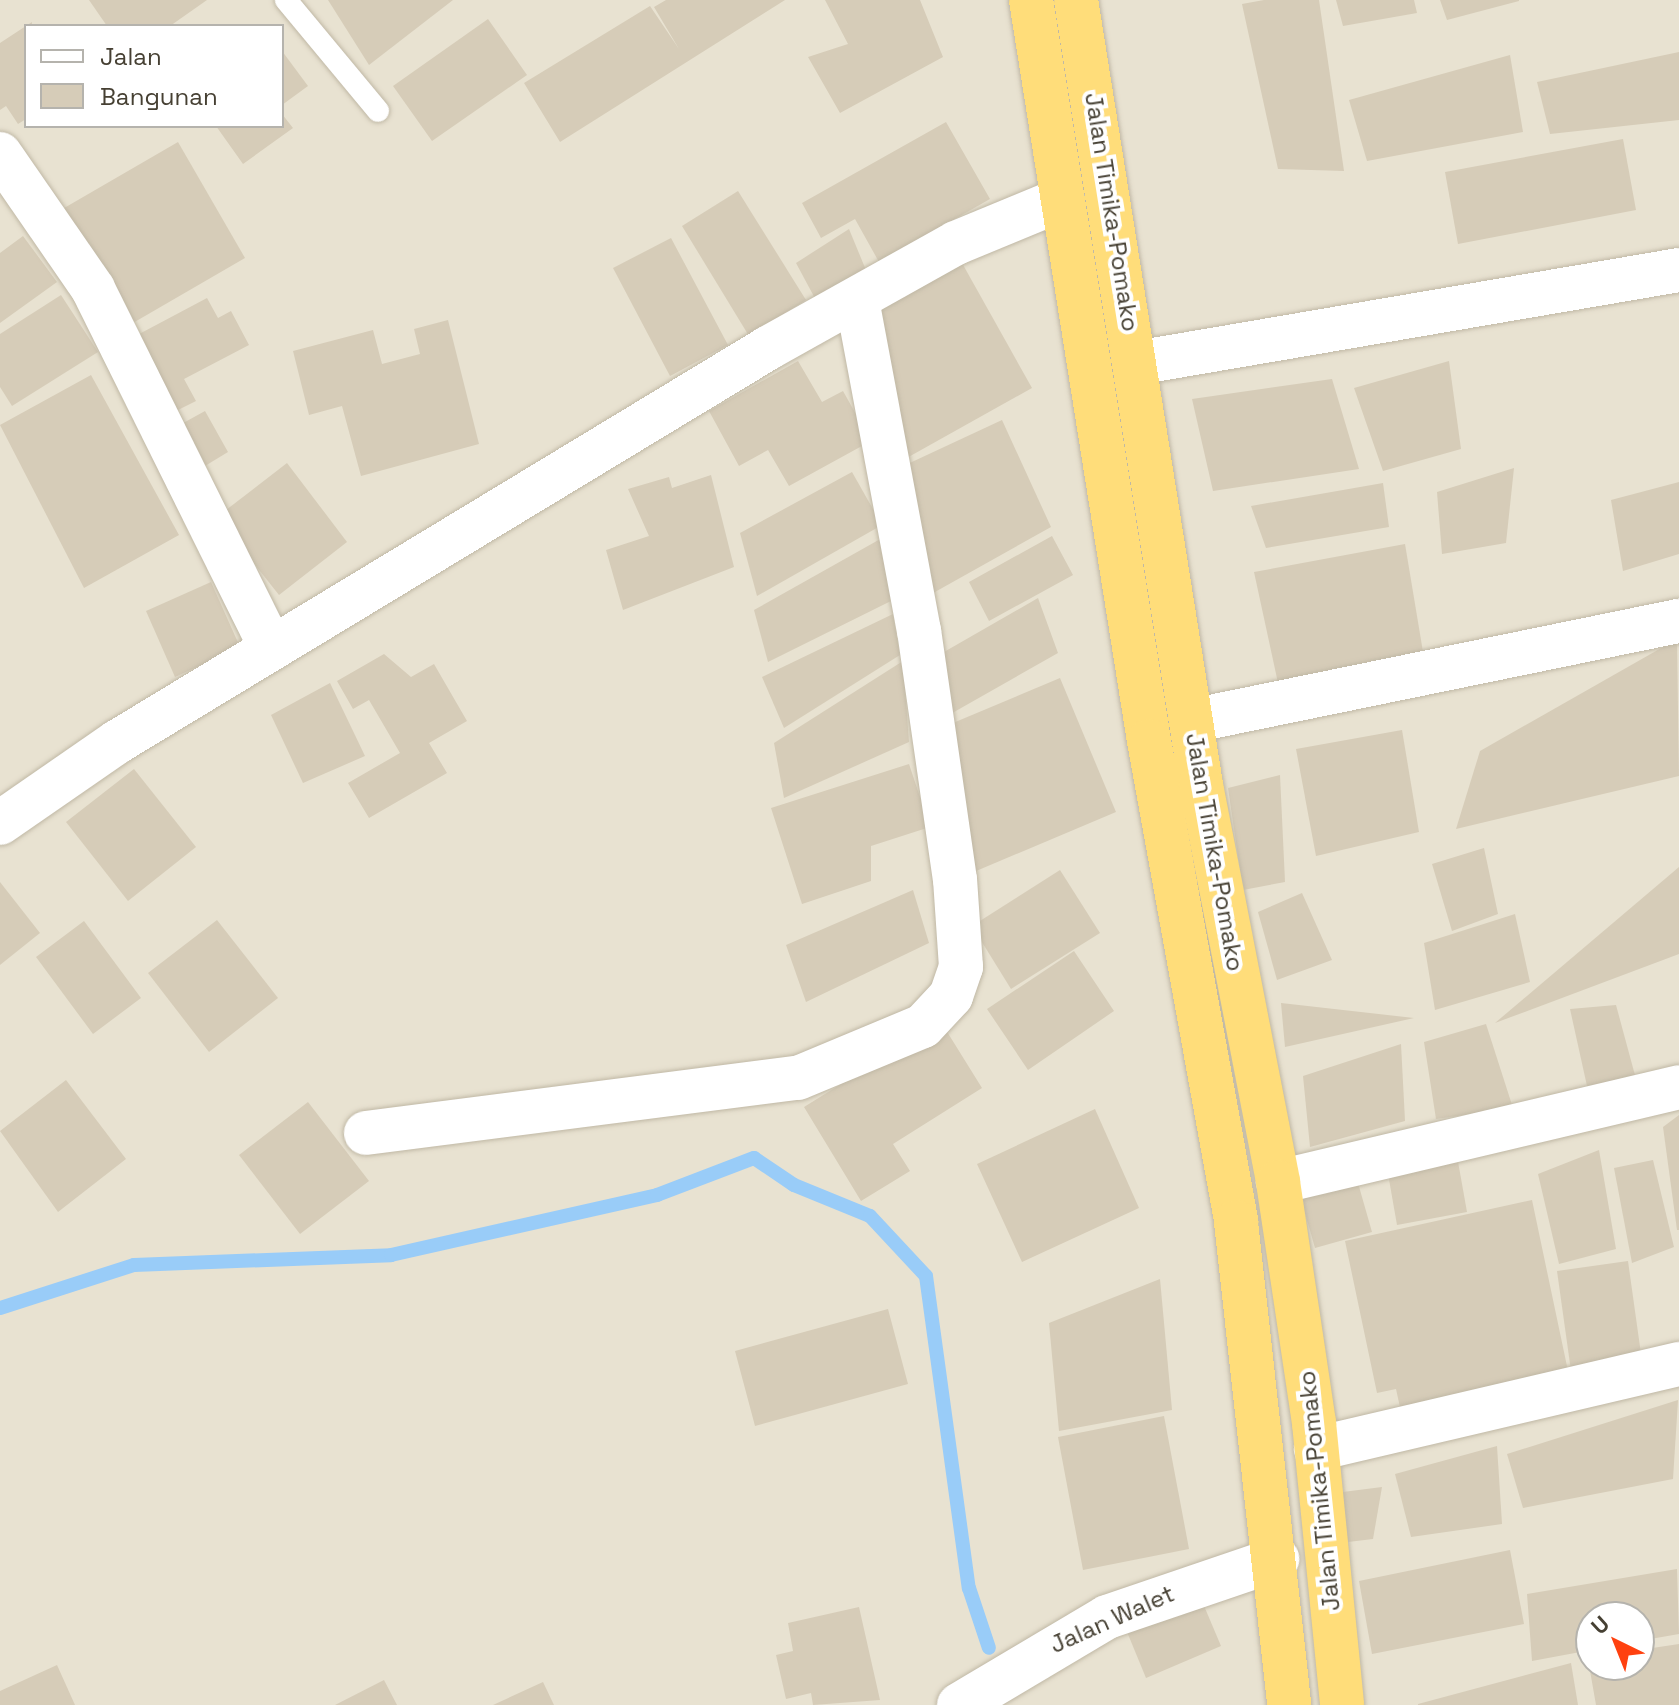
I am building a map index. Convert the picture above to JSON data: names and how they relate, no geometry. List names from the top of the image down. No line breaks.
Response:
{"streets":{"highway":["Jalan Timika-Pomako"],"street":["Jalan Walet"]},"crossings":[["Jalan Timika-Pomako","Jalan Walet"]],"legend":["Jalan","Bangunan"],"north":"top left"}
